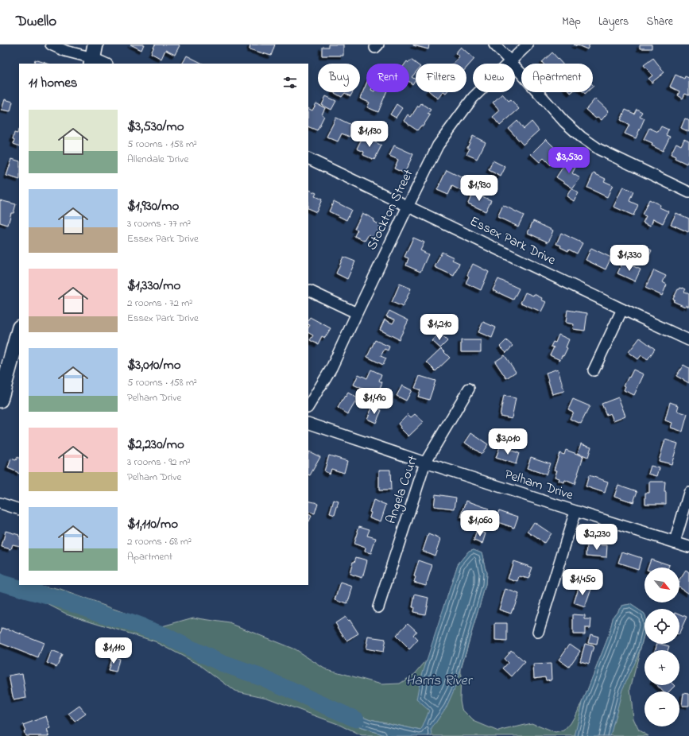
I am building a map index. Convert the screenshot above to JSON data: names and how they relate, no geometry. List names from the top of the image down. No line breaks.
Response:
{"streets":{"street":["Stockton Street","Essex Park Drive","Pelham Drive","Angela Court"]},"crossings":[["Stockton Street","Essex Park Drive"],["Pelham Drive","Angela Court"]],"water":["Harris River"],"north":"bottom right","page":{"header":"Dwello","nav":["Map","Layers","Share"],"chip":["Buy","Rent","Filters","New","Apartment"],"heading":"11 homes","list":[{"name":"$3,530/mo","note":"5 rooms · 158 m² · Allendale Drive"},{"name":"$1,930/mo","note":"3 rooms · 77 m² · Essex Park Drive"},{"name":"$1,330/mo","note":"2 rooms · 72 m² · Essex Park Drive"},{"name":"$3,010/mo","note":"5 rooms · 158 m² · Pelham Drive"},{"name":"$2,230/mo","note":"3 rooms · 92 m² · Pelham Drive"},{"name":"$1,110/mo","note":"2 rooms · 68 m² · Apartment"}],"price":["$1,130","$3,530","$1,930","$1,330","$1,210","$1,490","$3,010","$1,060","$2,230","$1,450","$1,110"],"map_buttons":["+","−"]}}
